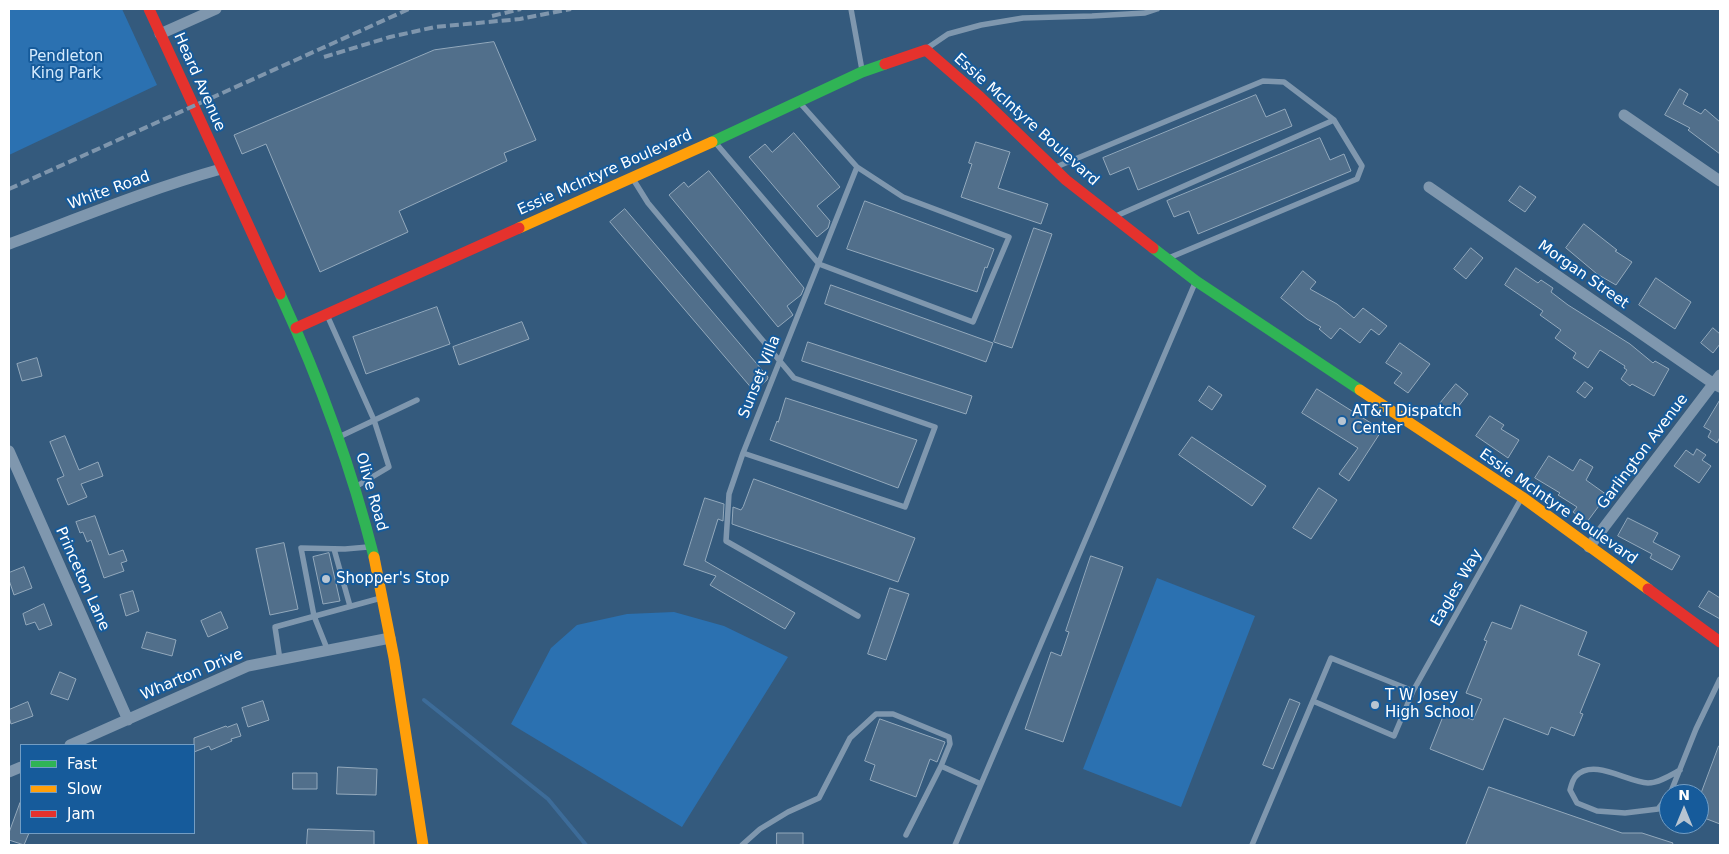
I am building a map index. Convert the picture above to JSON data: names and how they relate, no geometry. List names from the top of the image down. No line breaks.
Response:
{"streets":{"street":["Heard Avenue","Essie McIntyre Boulevard","White Road","Morgan Street","Garlington Avenue","Olive Road","Princeton Lane","Wharton Drive"],"lane":["Sunset Villa","Eagles Way"]},"crossings":[["Heard Avenue","White Road"],["Heard Avenue","Olive Road"],["Essie McIntyre Boulevard","Garlington Avenue"],["Essie McIntyre Boulevard","Olive Road"],["Essie McIntyre Boulevard","Eagles Way"],["White Road","Olive Road"],["Morgan Street","Garlington Avenue"],["Olive Road","Wharton Drive"],["Princeton Lane","Wharton Drive"]],"parks":["Pendleton King Park"],"places":["AT&T Dispatch Center","Shopper's Stop","T W Josey High School"],"legend":["Fast","Slow","Jam"],"north":"top"}
